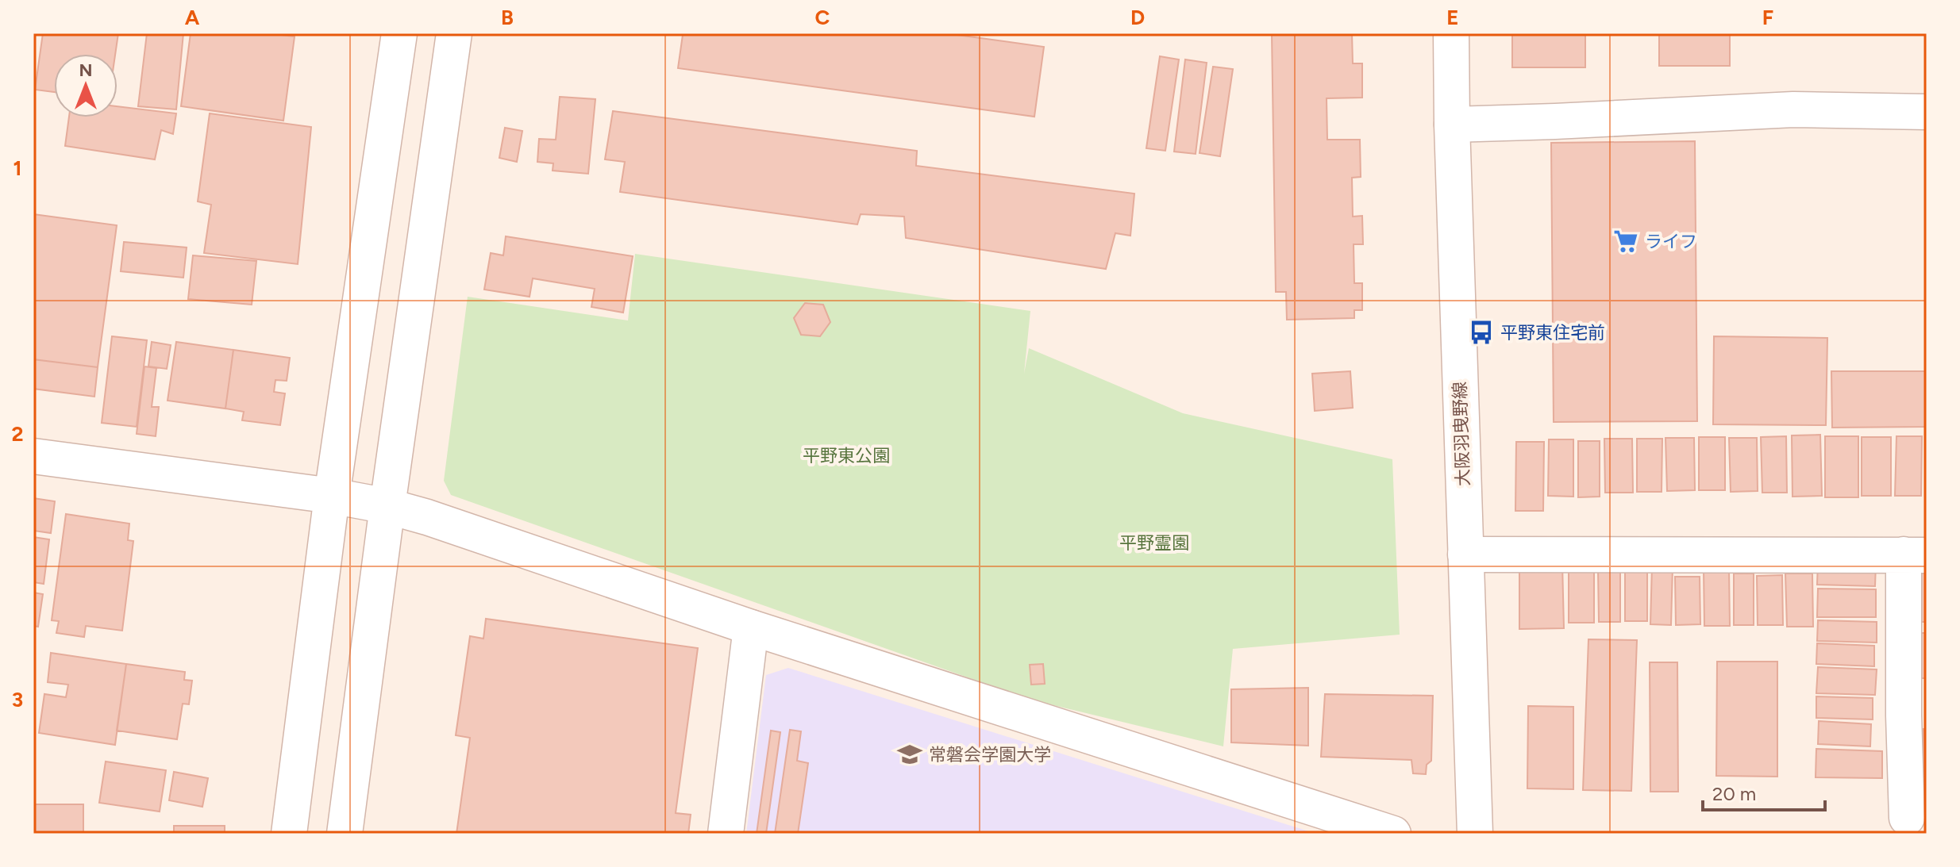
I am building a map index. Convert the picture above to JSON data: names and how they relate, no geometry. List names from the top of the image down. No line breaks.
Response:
{"streets":{"street":["大阪羽曳野線"]},"parks":["平野東公園","平野霊園"],"places":{"supermarket":["ライフ"],"bus stop":["平野東住宅前"],"school or university":["常磐会学園大学"]},"scale_bar":"20 m","north":"top","grid":{"columns":["A","B","C","D","E","F"],"rows":["1","2","3"]}}
